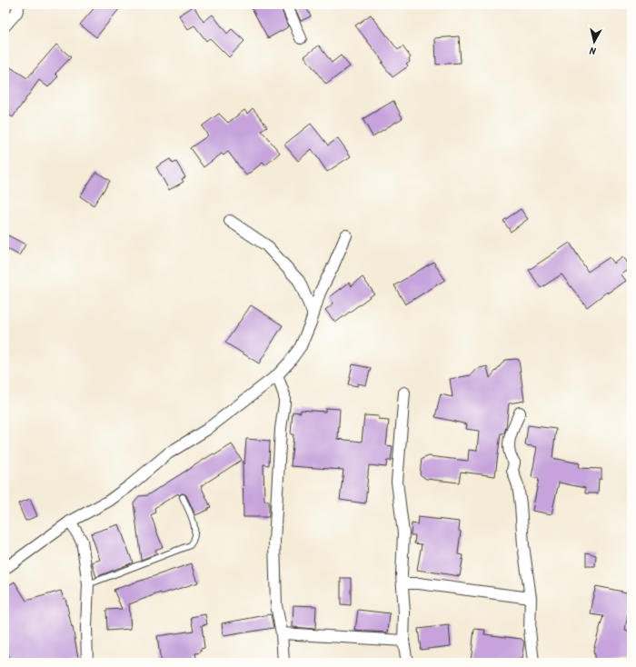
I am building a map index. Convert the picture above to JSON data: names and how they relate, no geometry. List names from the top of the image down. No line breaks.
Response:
{"north":"bottom"}
